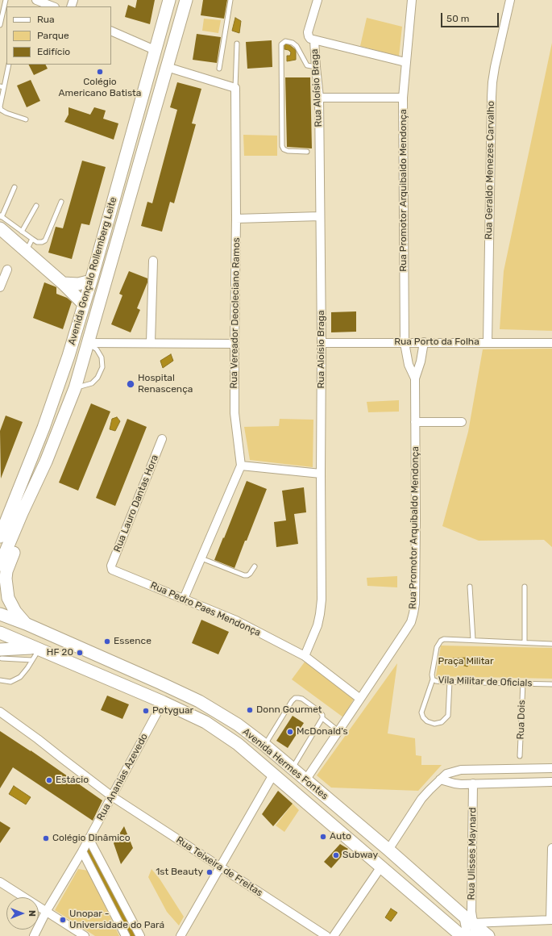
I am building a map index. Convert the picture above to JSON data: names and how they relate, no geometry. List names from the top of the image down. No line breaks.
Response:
{"streets":{"main road":["Avenida Gonçalo Rollemberg Leite","Avenida Hermes Fontes"],"street":["Rua Aloísio Braga","Rua Geraldo Menezes Carvalho","Rua Promotor Arquibaldo Mendonça","Rua Vereador Deocleciano Ramos","Rua Porto da Folha","Rua Lauro Dantas Hora","Rua Pedro Paes Mendonça","Rua Ananias Azevedo","Rua Ulisses Maynard","Rua Teixeira de Freitas"],"lane":["Vila Militar de Oficials","Rua Dois"]},"crossings":[["Rua Aloísio Braga","Rua Porto da Folha"],["Rua Aloísio Braga","Rua Pedro Paes Mendonça"],["Rua Geraldo Menezes Carvalho","Rua Porto da Folha"],["Rua Promotor Arquibaldo Mendonça","Rua Porto da Folha"],["Rua Promotor Arquibaldo Mendonça","Rua Pedro Paes Mendonça"],["Rua Promotor Arquibaldo Mendonça","Avenida Hermes Fontes"],["Rua Lauro Dantas Hora","Rua Pedro Paes Mendonça"],["Vila Militar de Oficials","Rua Dois"],["Avenida Hermes Fontes","Rua Ananias Azevedo"],["Avenida Hermes Fontes","Rua Ulisses Maynard"],["Rua Ananias Azevedo","Rua Teixeira de Freitas"]],"parks":["Praça Militar"],"places":["Colégio Americano Batista","Hospital Renascença","Essence","HF 20","Donn Gourmet","Potyguar","McDonald's","Estácio","Auto","Colégio Dinâmico","Subway","1st Beauty","Unopar - Universidade do Pará"],"legend":["Rua","Parque","Edifício"],"scale_bar":"50 m","north":"right"}
